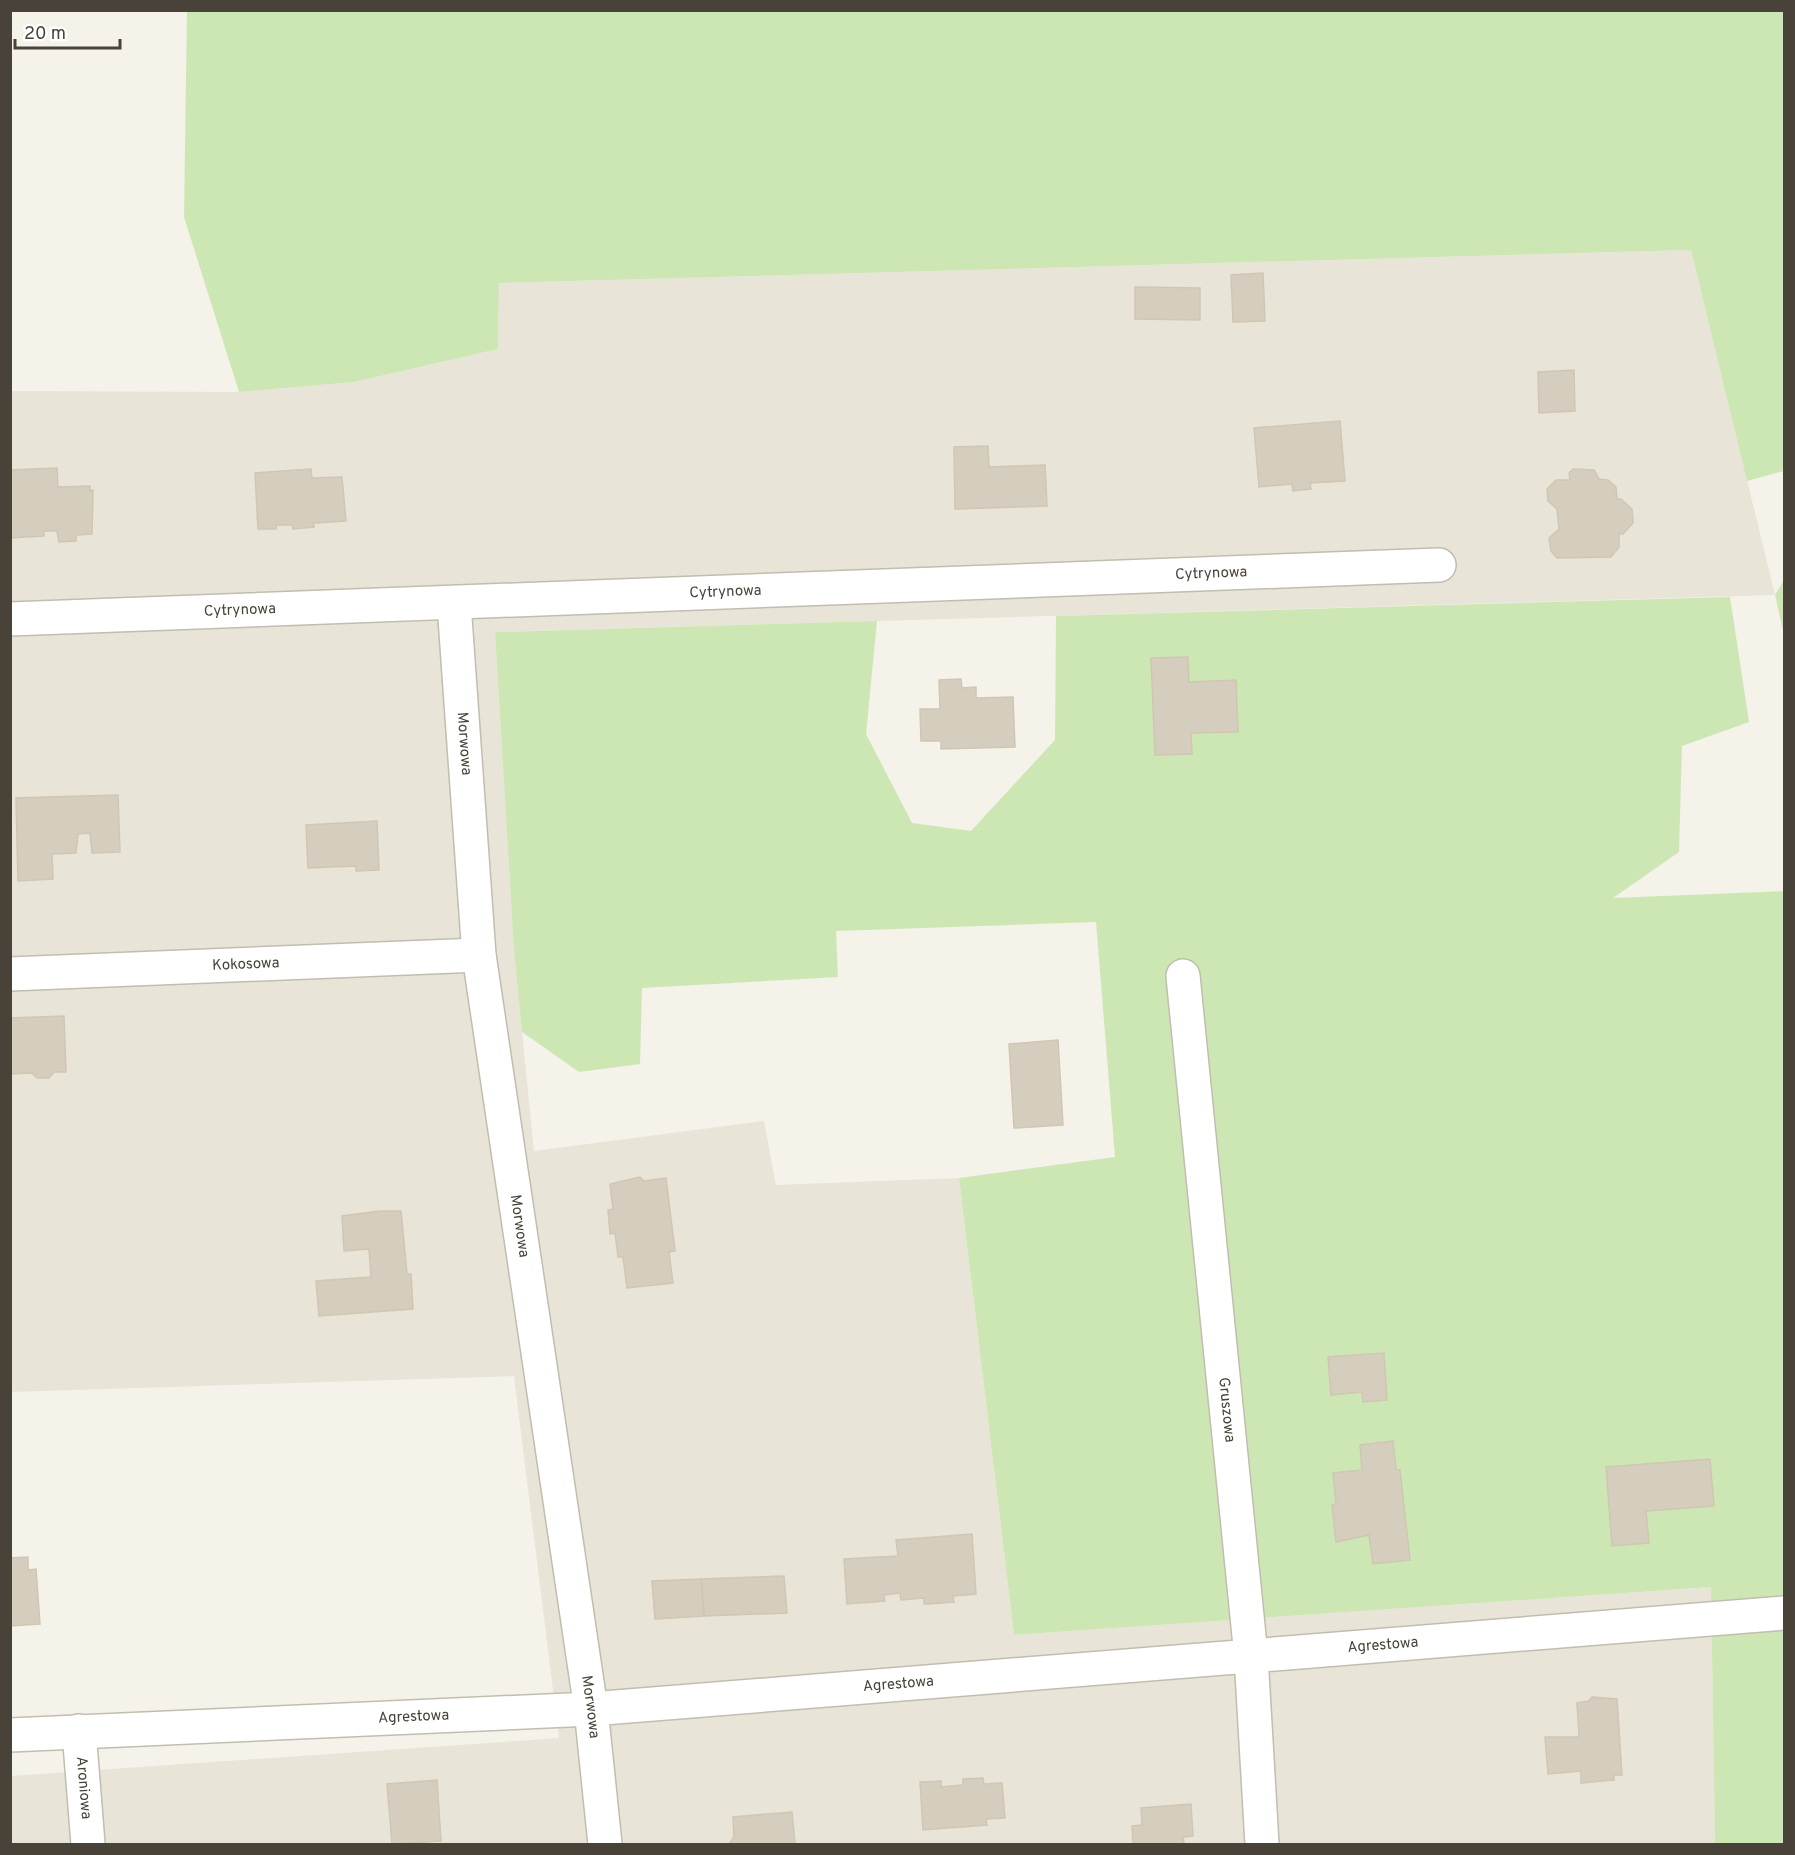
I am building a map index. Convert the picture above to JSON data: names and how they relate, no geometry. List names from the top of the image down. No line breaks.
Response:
{"streets":{"street":["Cytrynowa","Morwowa","Kokosowa","Gruszowa","Agrestowa","Aroniowa"]},"crossings":[["Cytrynowa","Morwowa"],["Morwowa","Kokosowa"],["Morwowa","Agrestowa"],["Gruszowa","Agrestowa"],["Agrestowa","Aroniowa"]],"scale_bar":"20 m"}
